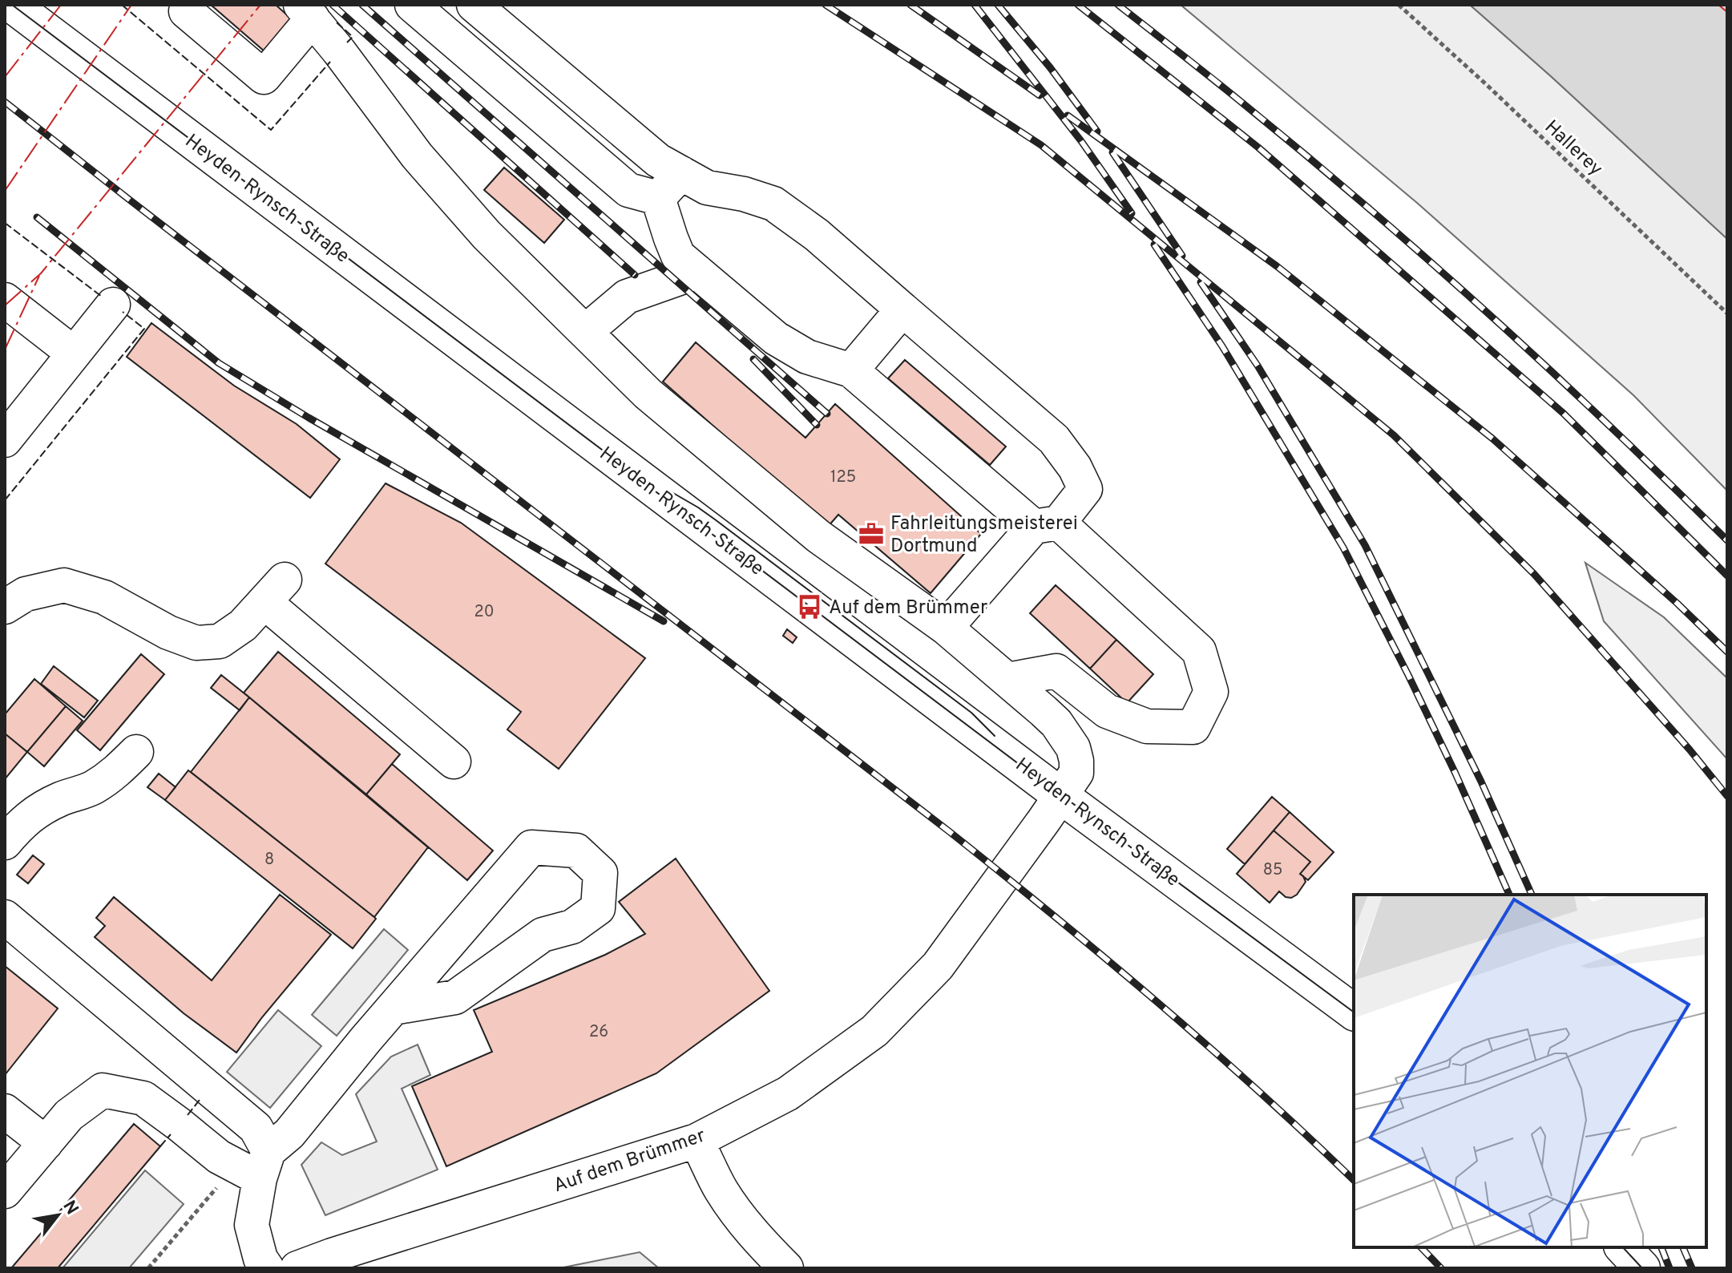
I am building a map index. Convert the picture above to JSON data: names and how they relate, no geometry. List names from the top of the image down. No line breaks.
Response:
{"streets":{"main road":["Heyden-Rynsch-Straße"],"street":["Auf dem Brümmer"],"path":["Hallerey"]},"crossings":[["Heyden-Rynsch-Straße","Auf dem Brümmer"]],"places":{"office":["Fahrleitungsmeisterei Dortmund"],"bus stop":["Auf dem Brümmer"]},"house_numbers":["125","20","8","85","26"],"north":"top right"}
